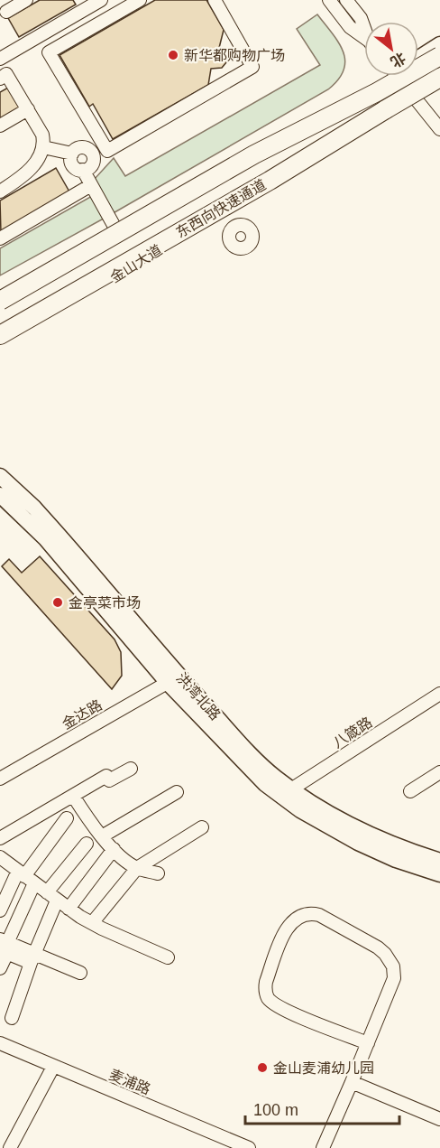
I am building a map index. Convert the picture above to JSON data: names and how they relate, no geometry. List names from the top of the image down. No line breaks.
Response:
{"streets":{"highway":["东西向快速通道"],"main road":["金山大道","洪湾北路"],"street":["金达路","八箴路","麦浦路"]},"crossings":[["洪湾北路","金达路"],["洪湾北路","八箴路"]],"places":["新华都购物广场","金亭菜市场","金山麦浦幼儿园"],"scale_bar":"100 m","north":"bottom right"}
